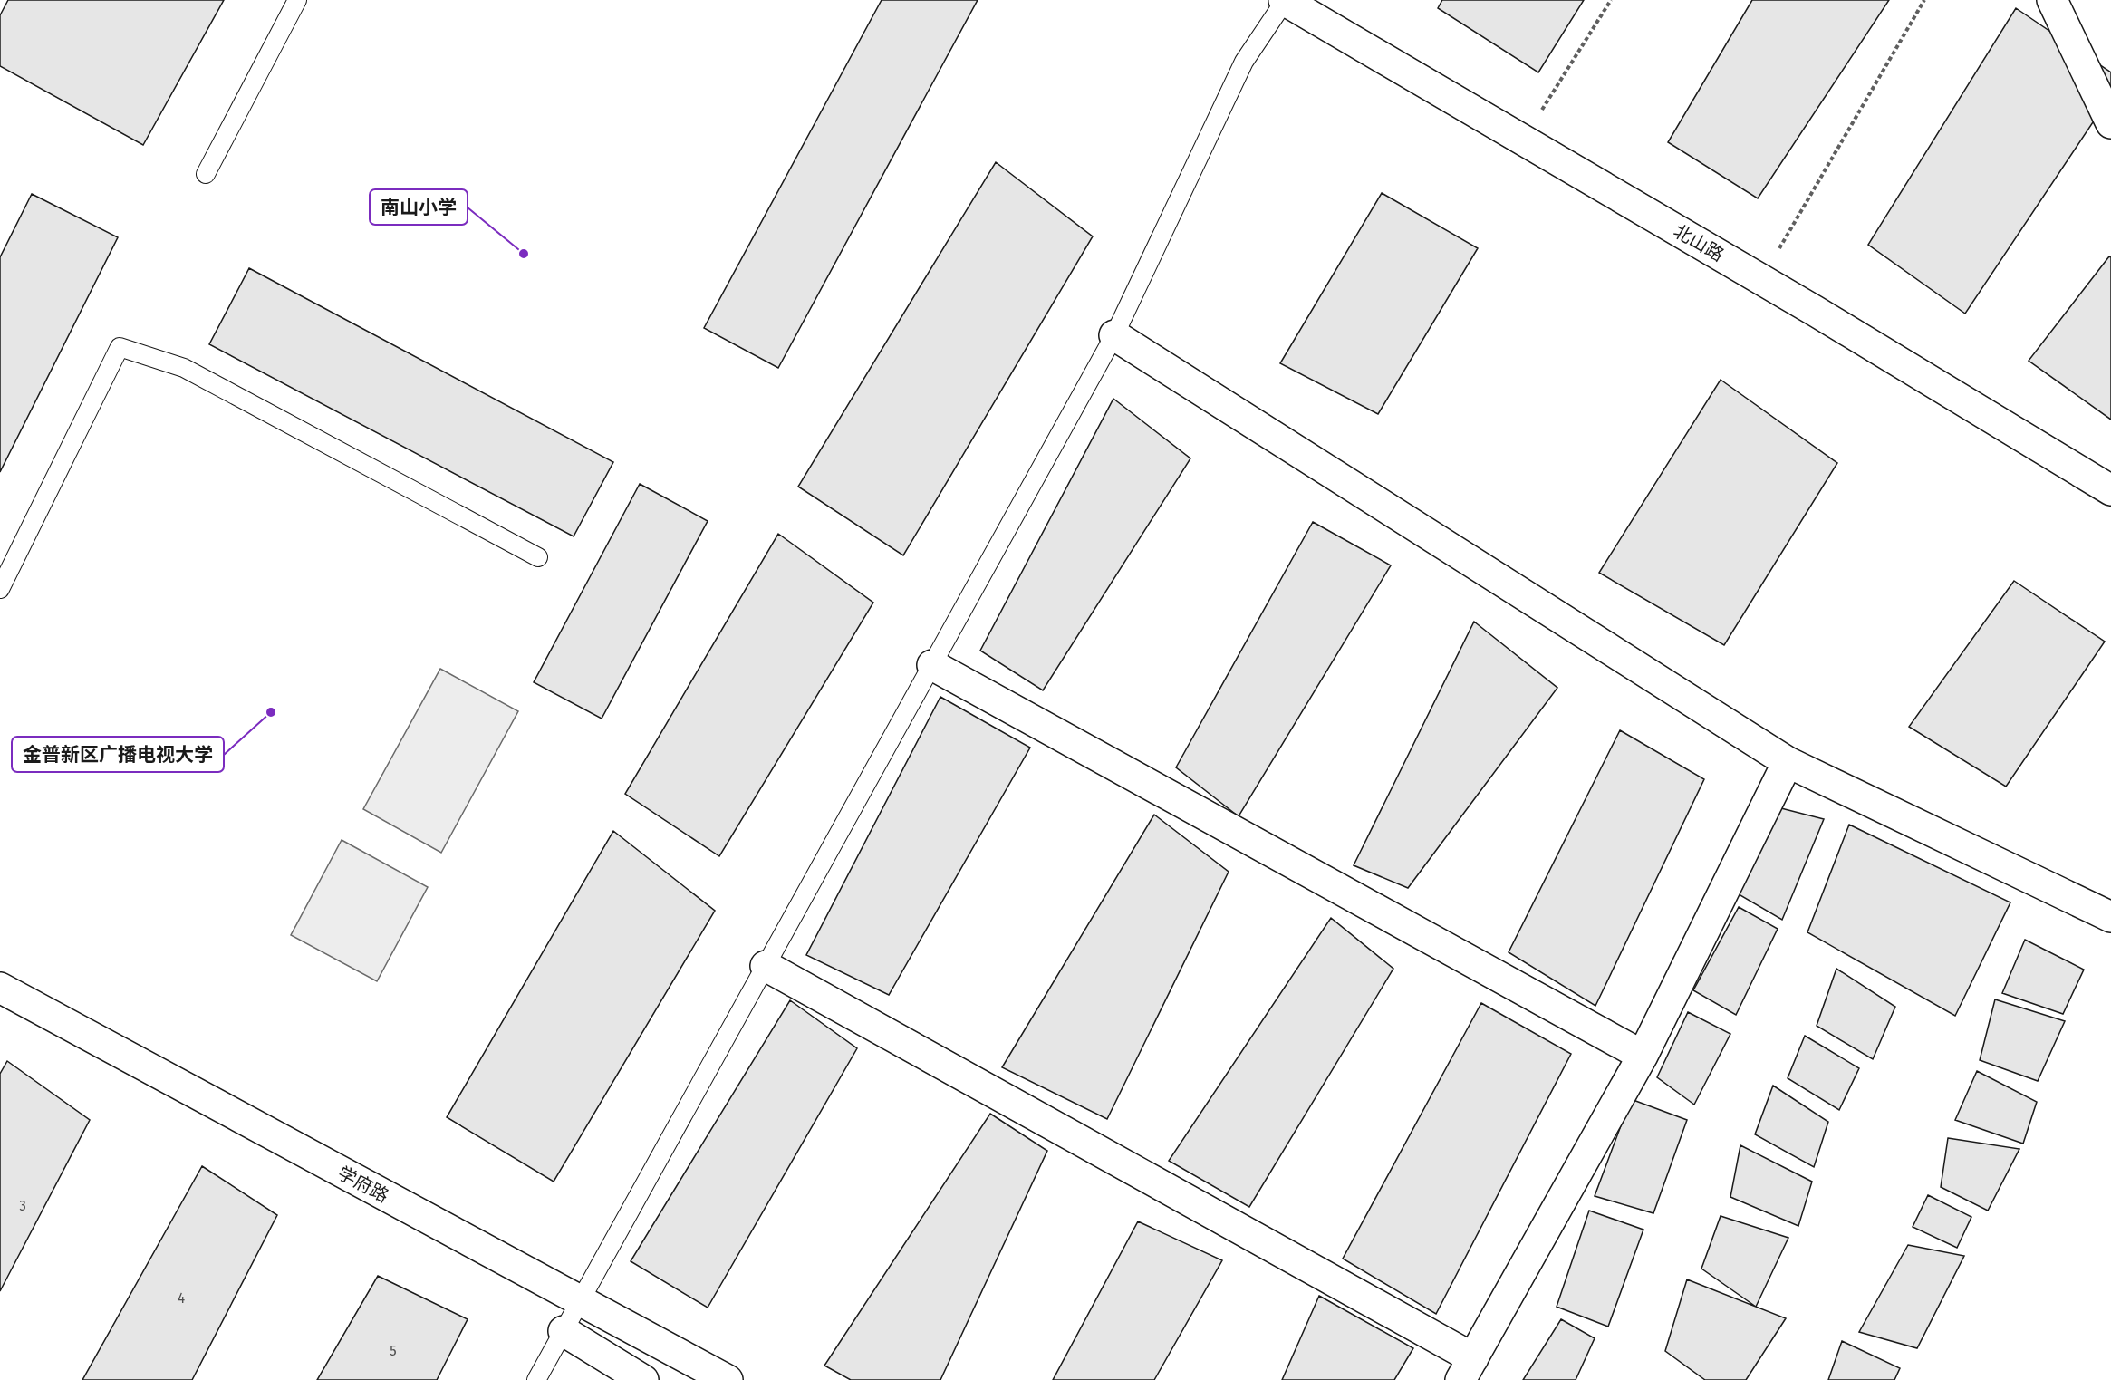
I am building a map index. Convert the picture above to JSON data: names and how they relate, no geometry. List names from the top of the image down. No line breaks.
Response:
{"streets":{"street":["北山路","学府路"]},"places":["南山小学","金普新区广播电视大学"],"house_numbers":["3","4","5"]}
